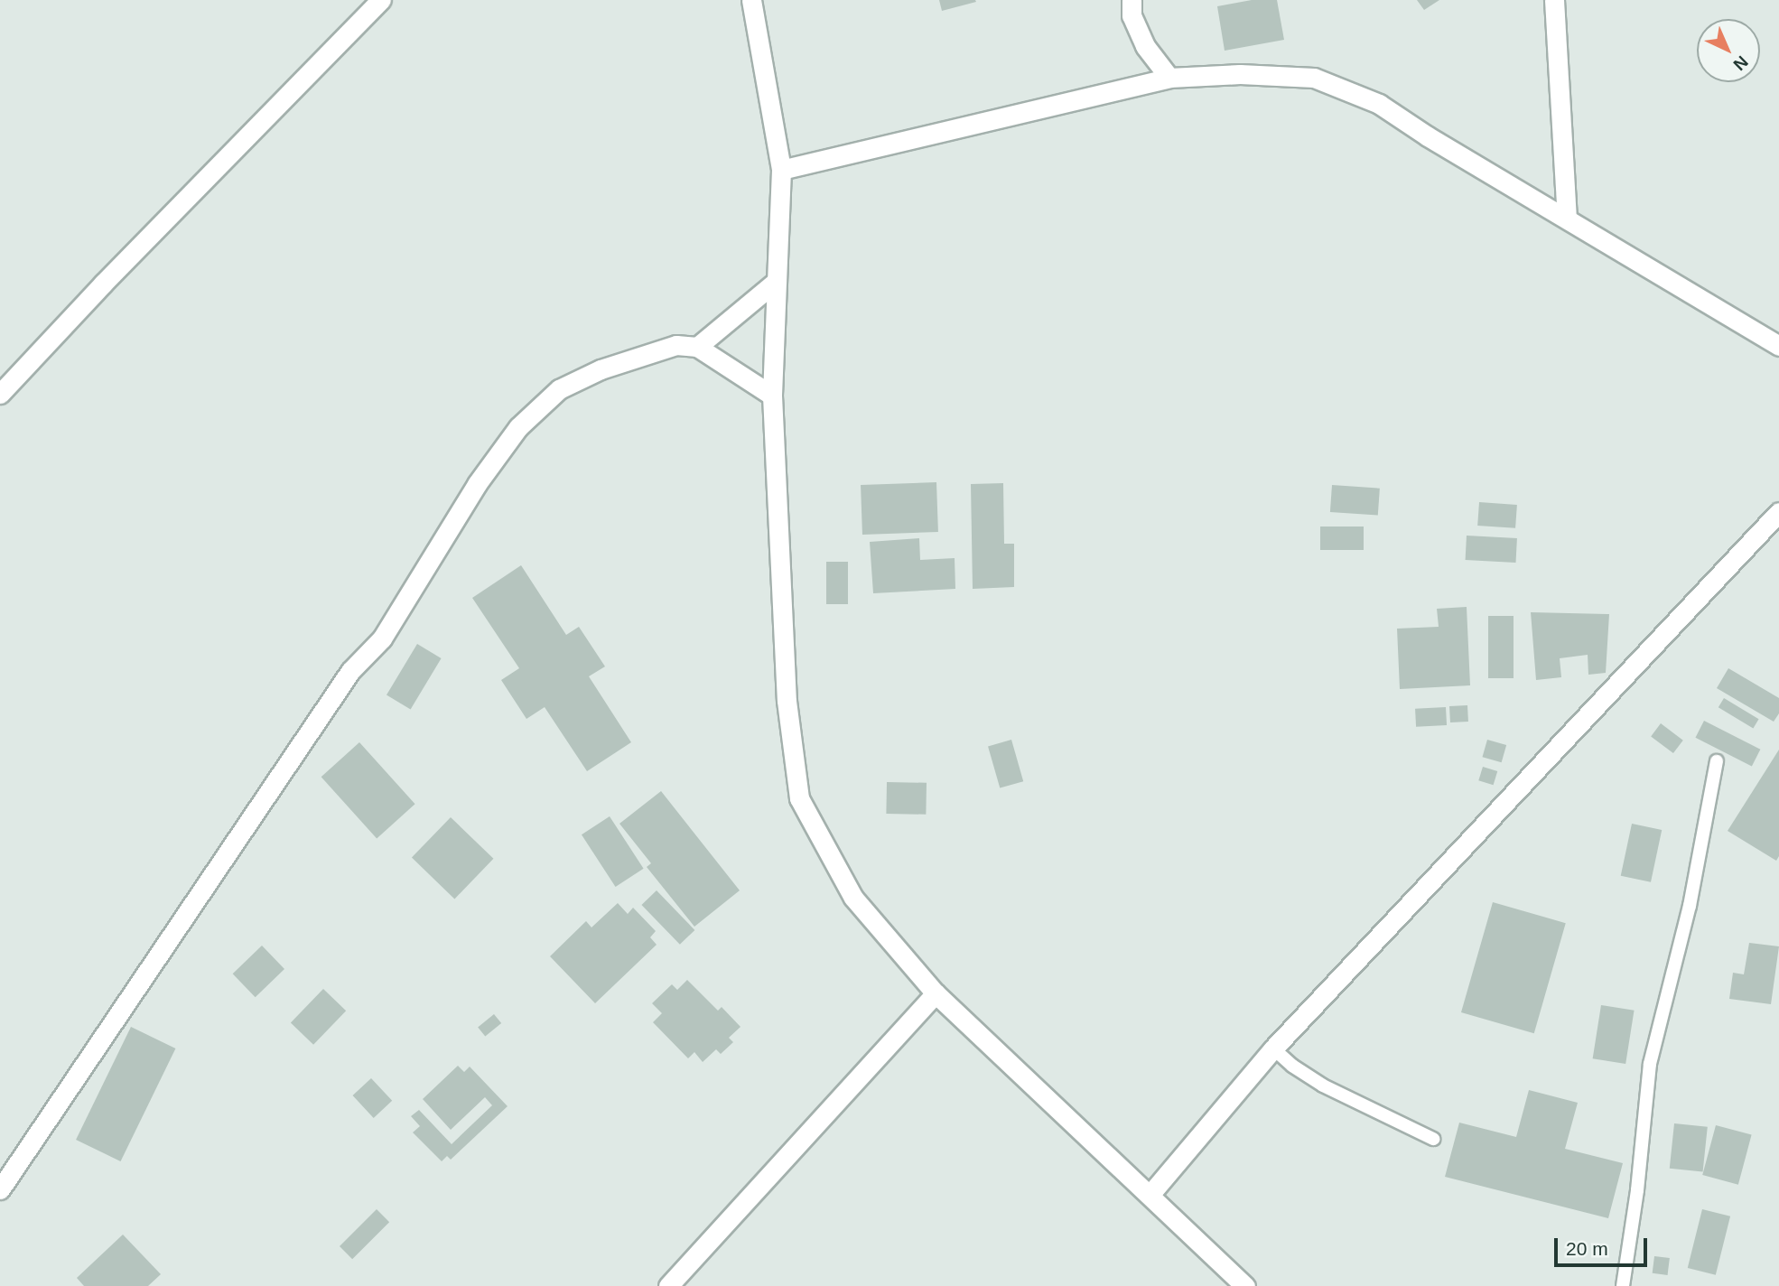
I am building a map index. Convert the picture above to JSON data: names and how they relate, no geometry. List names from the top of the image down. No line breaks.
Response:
{"scale_bar":"20 m","north":"bottom right"}
